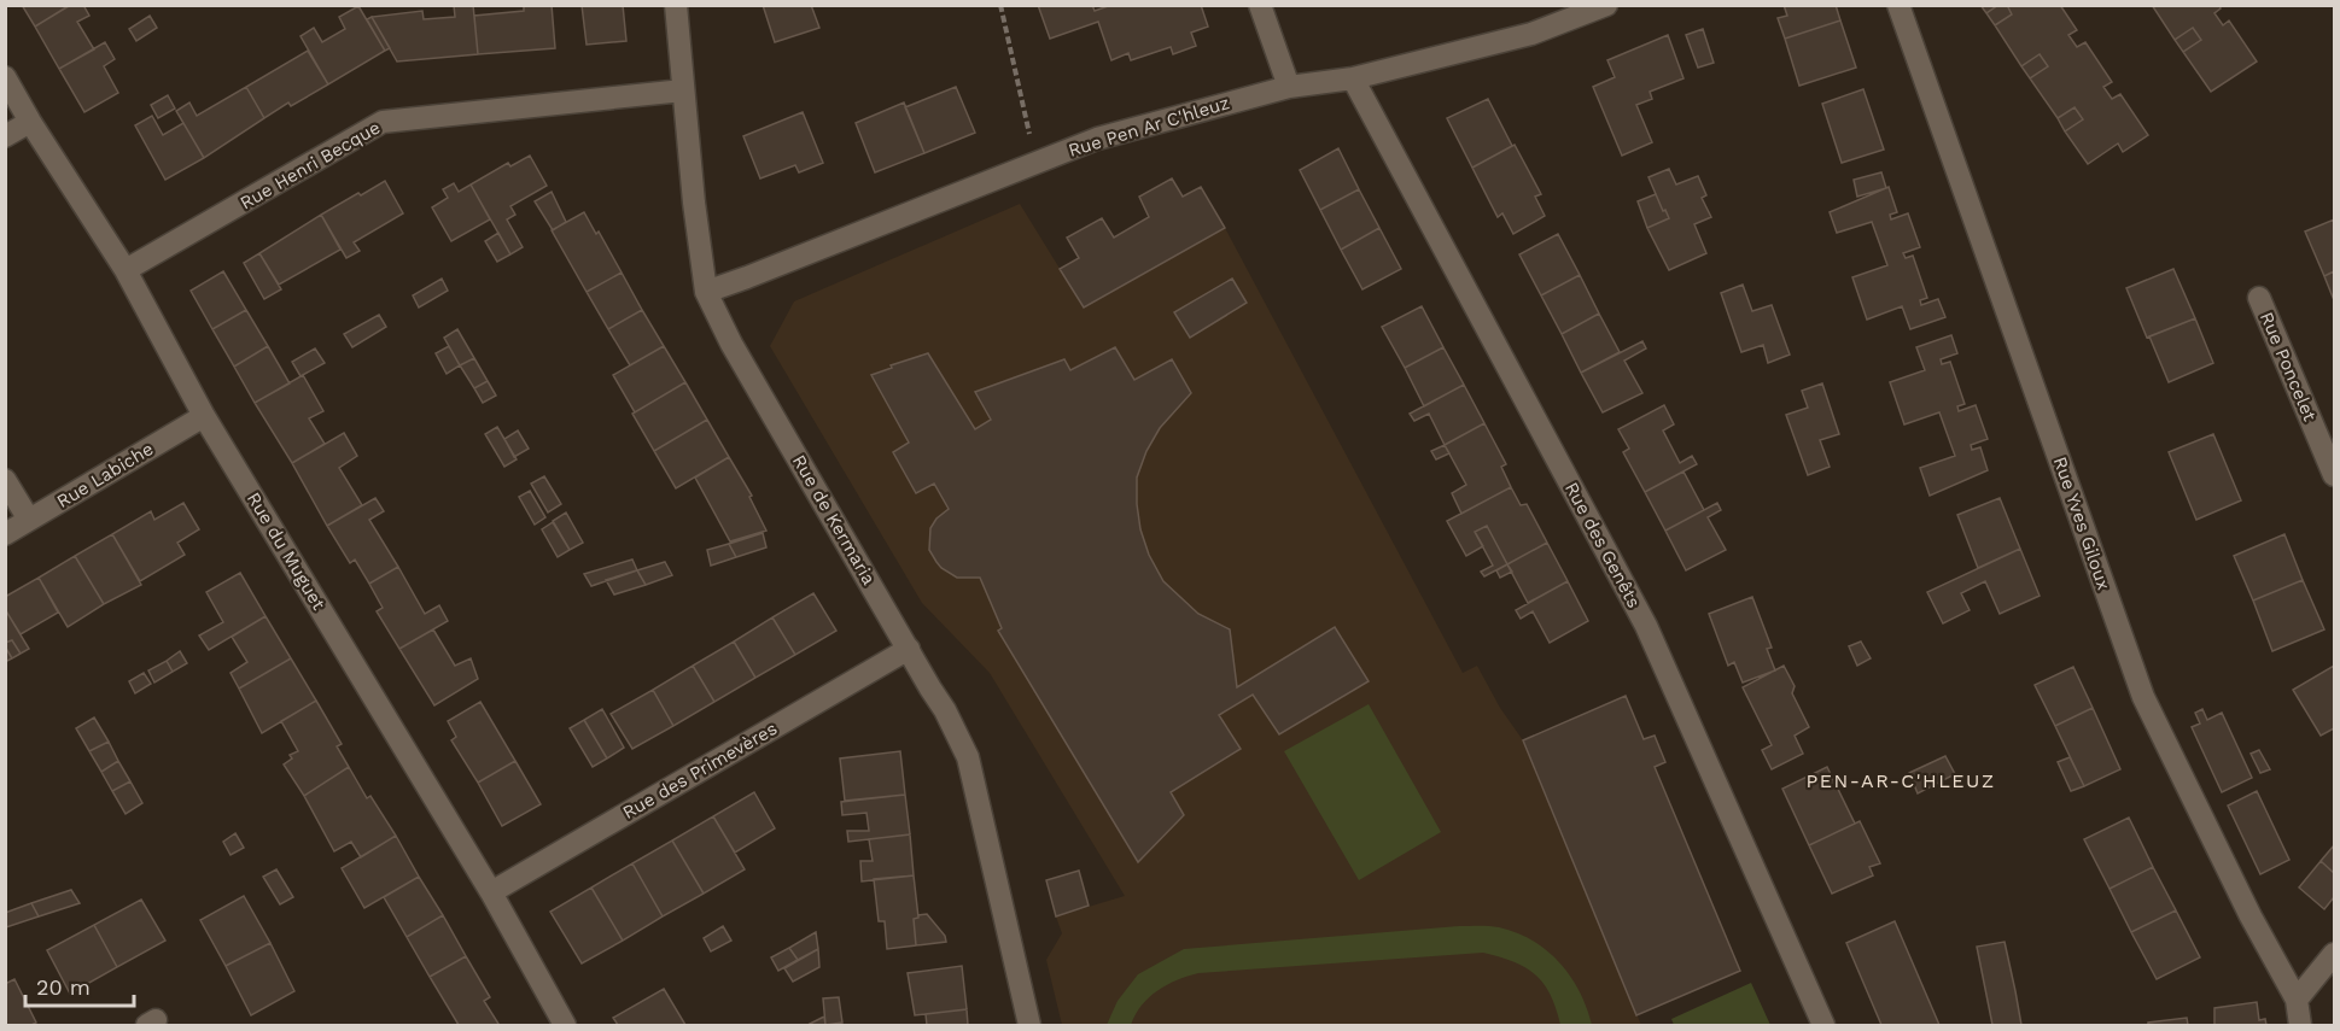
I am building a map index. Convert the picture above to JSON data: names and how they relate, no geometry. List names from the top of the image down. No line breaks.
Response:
{"streets":{"street":["Rue Pen Ar C'hleuz","Rue Henri Becque","Rue Poncelet","Rue Labiche","Rue de Kermaria","Rue Yves Giloux","Rue des Genêts","Rue du Muguet","Rue des Primevères"]},"crossings":[["Rue Pen Ar C'hleuz","Rue de Kermaria"],["Rue Pen Ar C'hleuz","Rue des Genêts"],["Rue Henri Becque","Rue de Kermaria"],["Rue Henri Becque","Rue du Muguet"],["Rue Labiche","Rue du Muguet"],["Rue de Kermaria","Rue des Primevères"],["Rue du Muguet","Rue des Primevères"]],"districts":["PEN-AR-C'HLEUZ"],"scale_bar":"20 m"}
